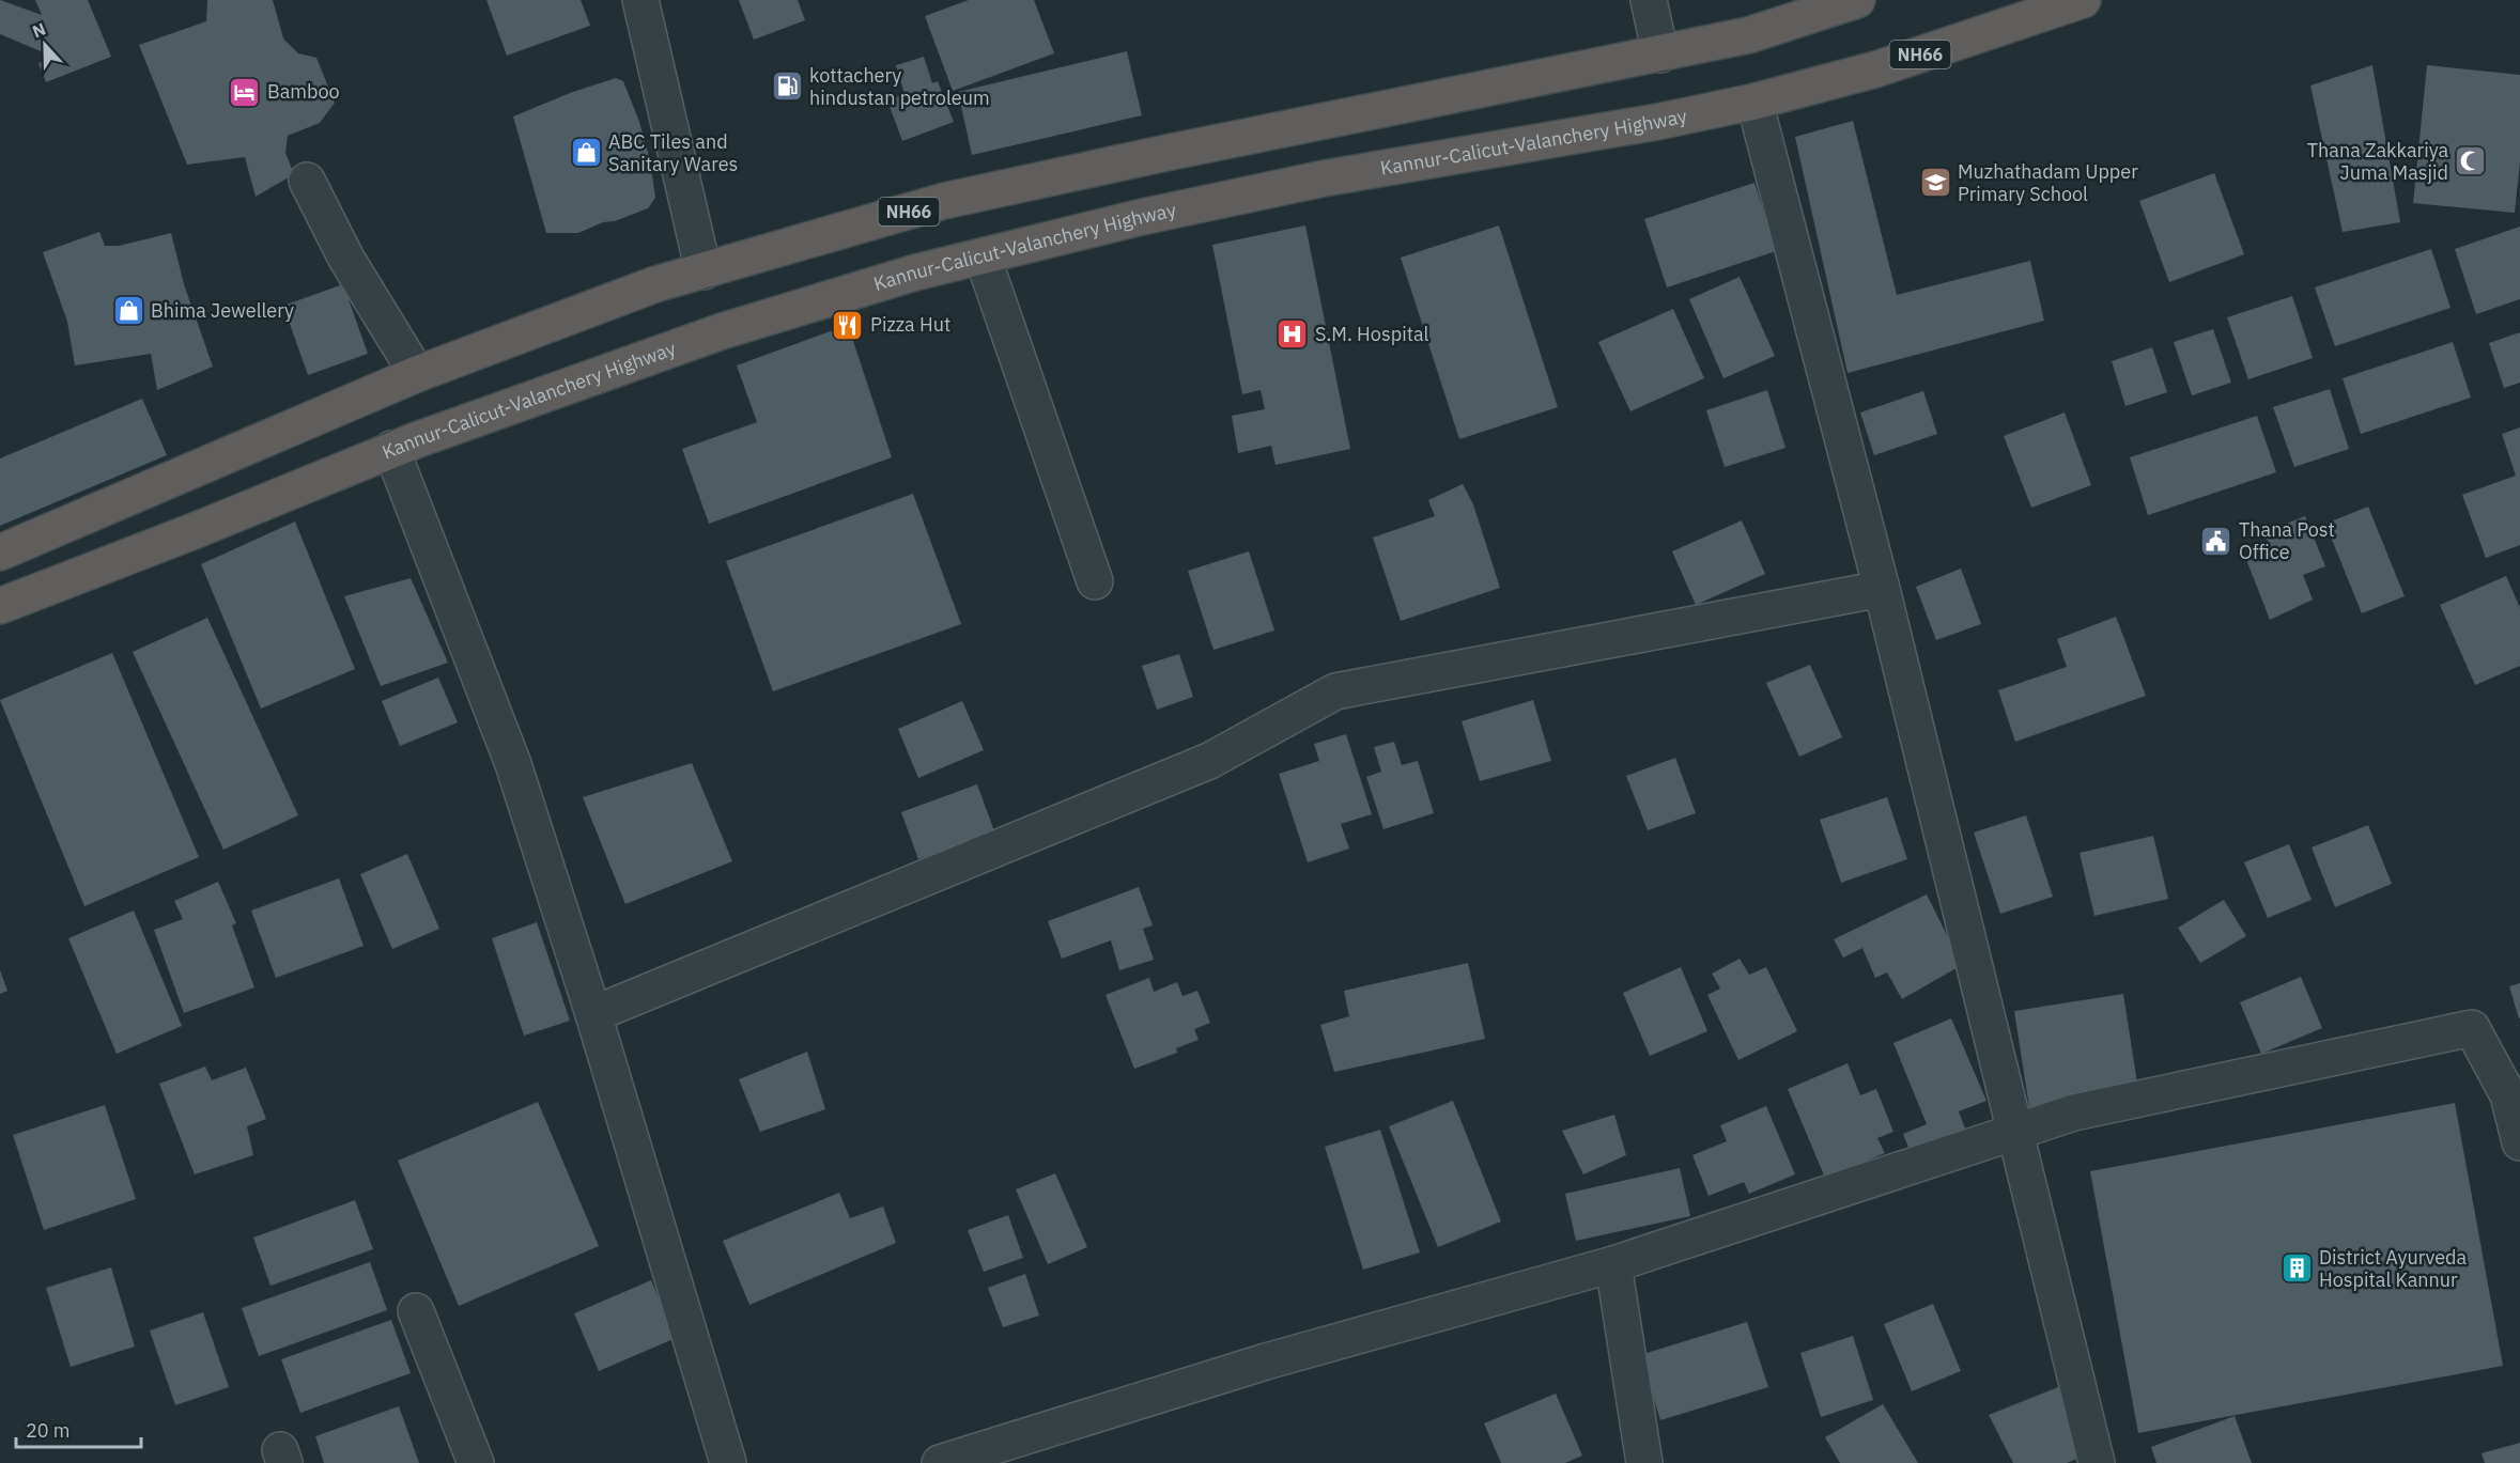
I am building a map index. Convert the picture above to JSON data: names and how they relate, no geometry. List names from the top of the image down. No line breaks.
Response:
{"streets":{"highway":["NH66","Kannur-Calicut-Valanchery Highway"]},"places":{"fuel station":["kottachery hindustan petroleum"],"hotel":["Bamboo"],"shop":["ABC Tiles and Sanitary Wares","Bhima Jewellery"],"mosque":["Thana Zakkariya Juma Masjid"],"school or university":["Muzhathadam Upper Primary School"],"restaurant":["Pizza Hut"],"hospital":["S.M. Hospital"],"public building":["Thana Post Office"],"building":["District Ayurveda Hospital Kannur"]},"scale_bar":"20 m","north":"top"}
